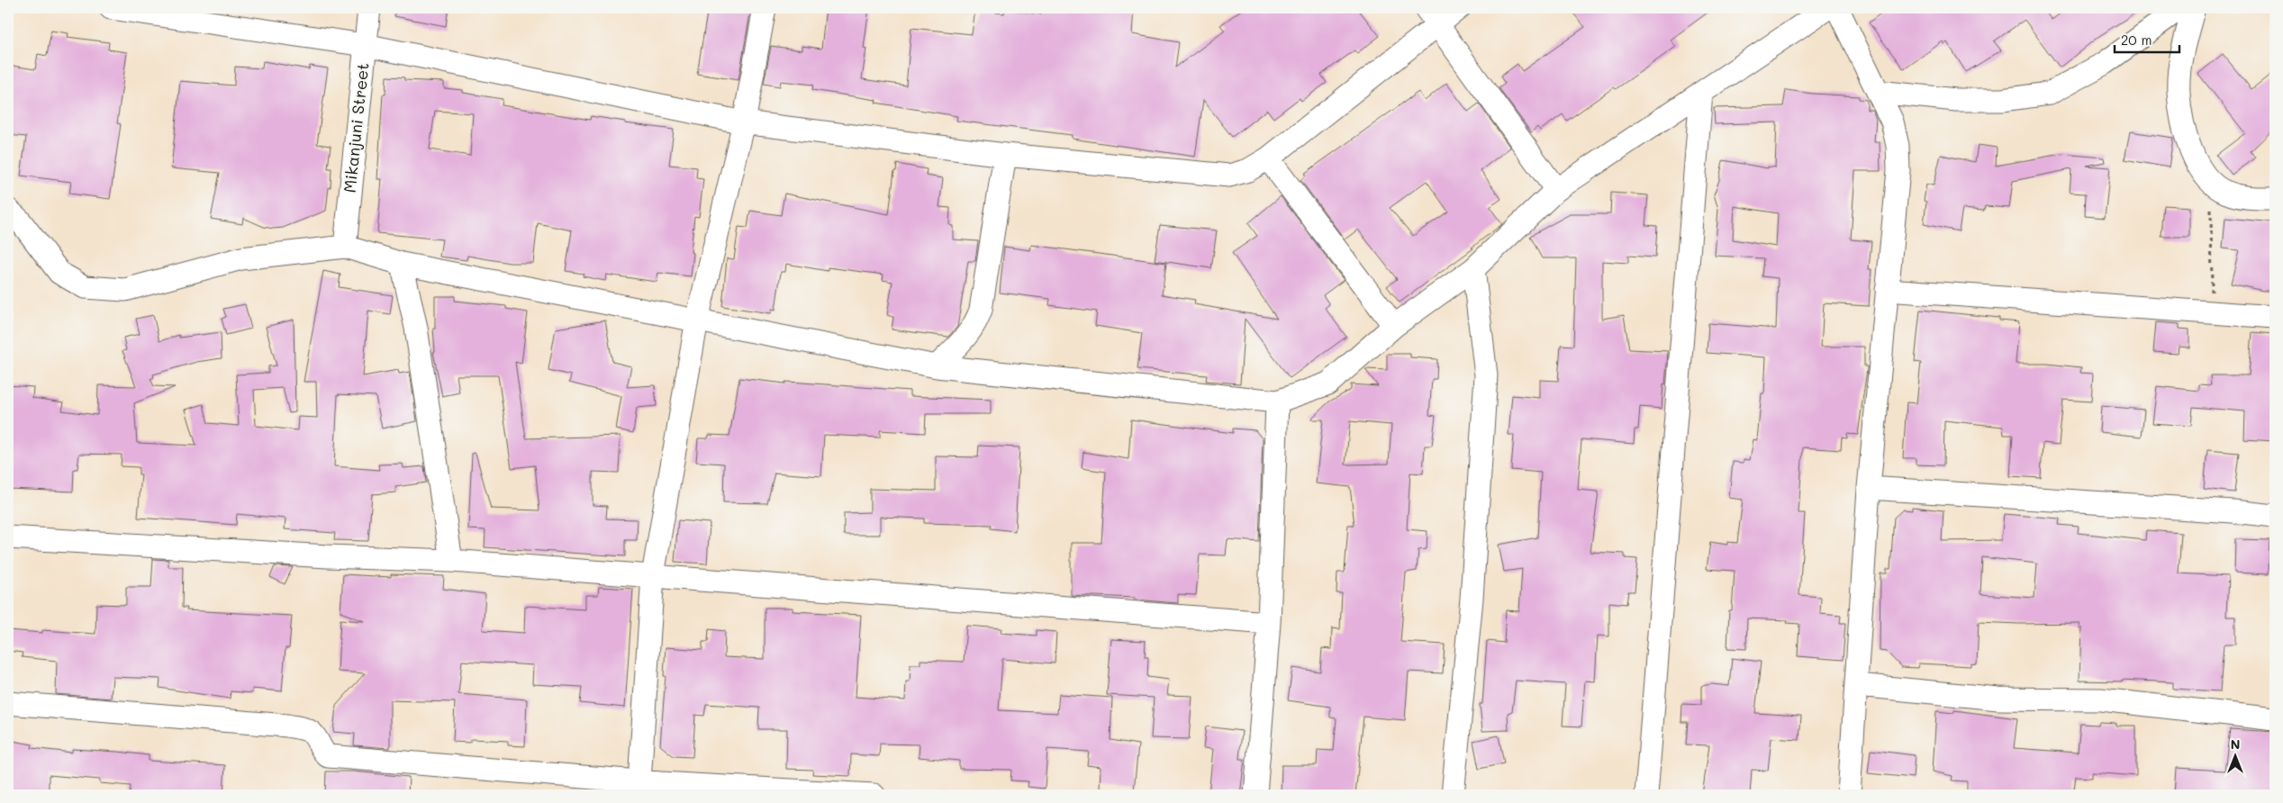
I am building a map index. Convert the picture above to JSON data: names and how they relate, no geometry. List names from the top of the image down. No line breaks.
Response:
{"streets":{"street":["Mikanjuni Street"]},"scale_bar":"20 m","north":"top"}
